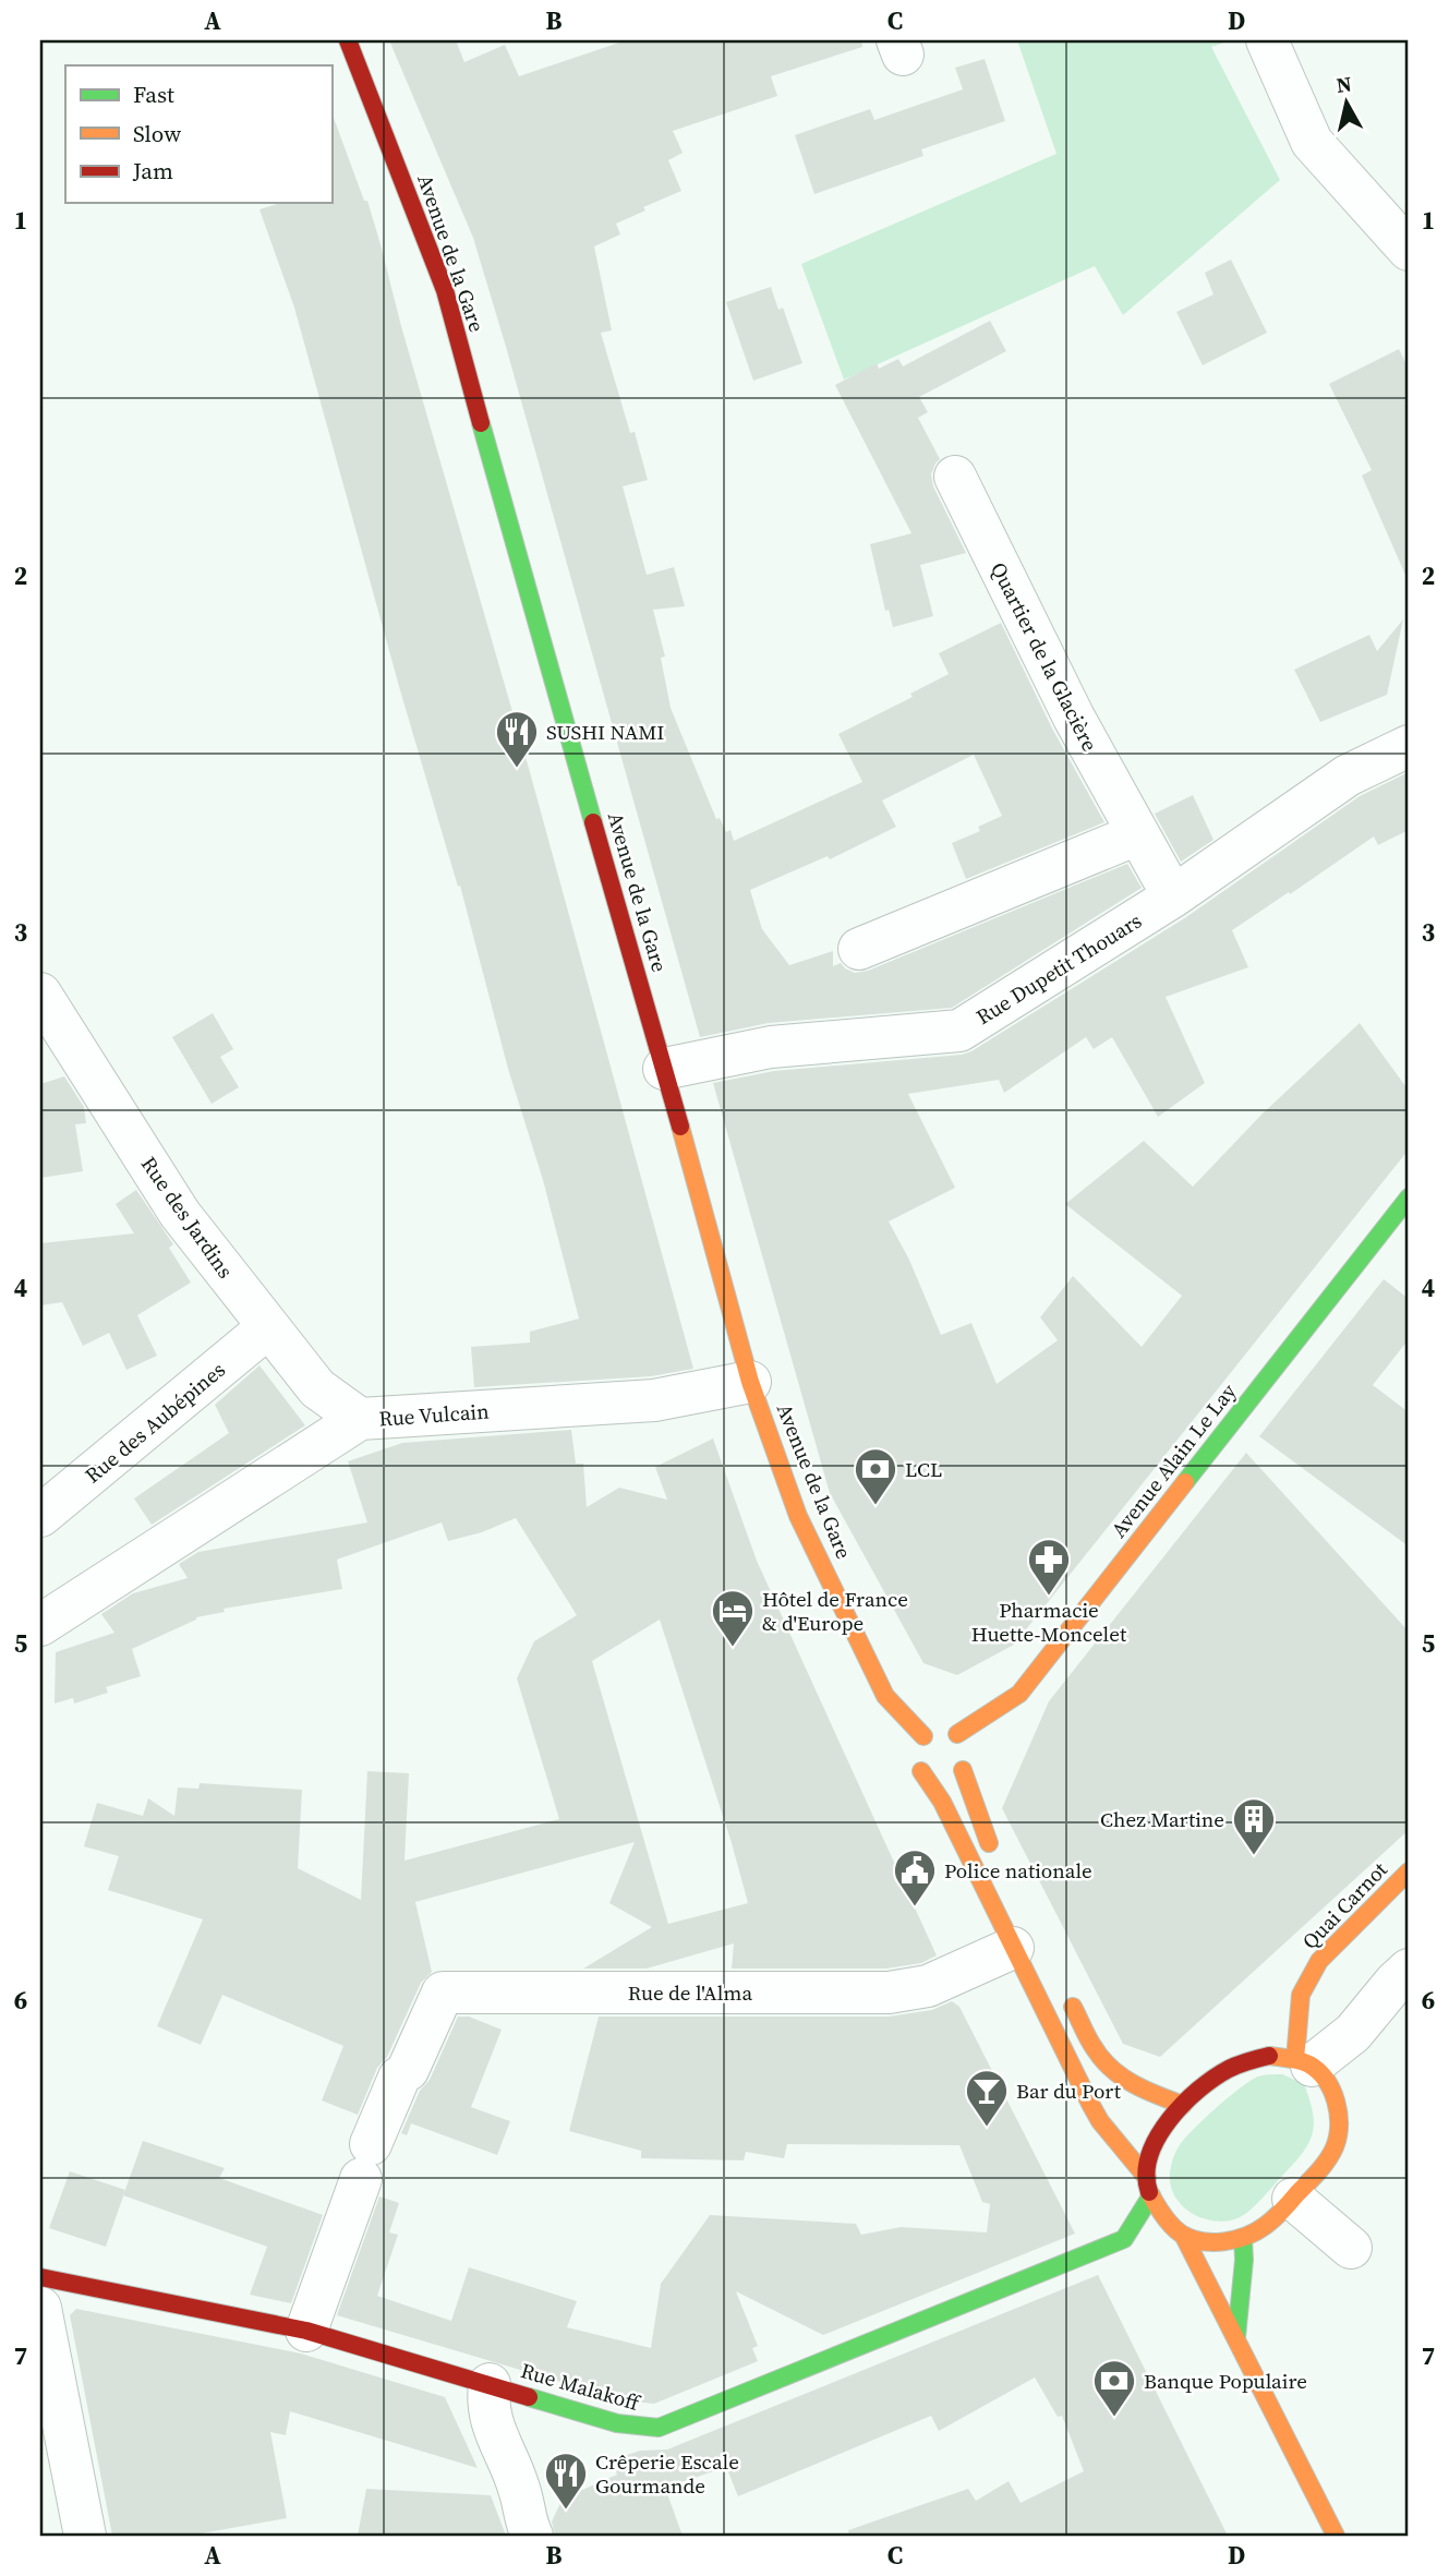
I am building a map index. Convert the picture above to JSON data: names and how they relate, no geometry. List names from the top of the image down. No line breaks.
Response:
{"streets":{"main road":["Avenue de la Gare","Avenue Alain Le Lay","Quai Carnot","Rue Malakoff"],"street":["Quartier de la Glacière","Rue Dupetit Thouars","Rue des Jardins","Rue Vulcain","Rue des Aubépines","Rue de l'Alma"]},"crossings":[["Avenue de la Gare","Rue Dupetit Thouars"],["Avenue de la Gare","Rue Vulcain"],["Avenue de la Gare","Quai Carnot"],["Avenue de la Gare","Rue de l'Alma"],["Avenue de la Gare","Rue Malakoff"],["Quartier de la Glacière","Rue Dupetit Thouars"],["Rue des Jardins","Rue Vulcain"],["Rue des Jardins","Rue des Aubépines"],["Quai Carnot","Rue Malakoff"],["Rue de l'Alma","Rue Malakoff"]],"places":{"restaurant":["SUSHI NAMI","Crêperie Escale Gourmande"],"bank":["LCL","Banque Populaire"],"pharmacy":["Pharmacie Huette-Moncelet"],"hotel":["Hôtel de France & d'Europe"],"building":["Chez Martine"],"public building":["Police nationale"],"bar":["Bar du Port"]},"legend":["Fast","Slow","Jam"],"north":"top","grid":{"columns":["A","B","C","D"],"rows":["1","2","3","4","5","6","7"]}}
